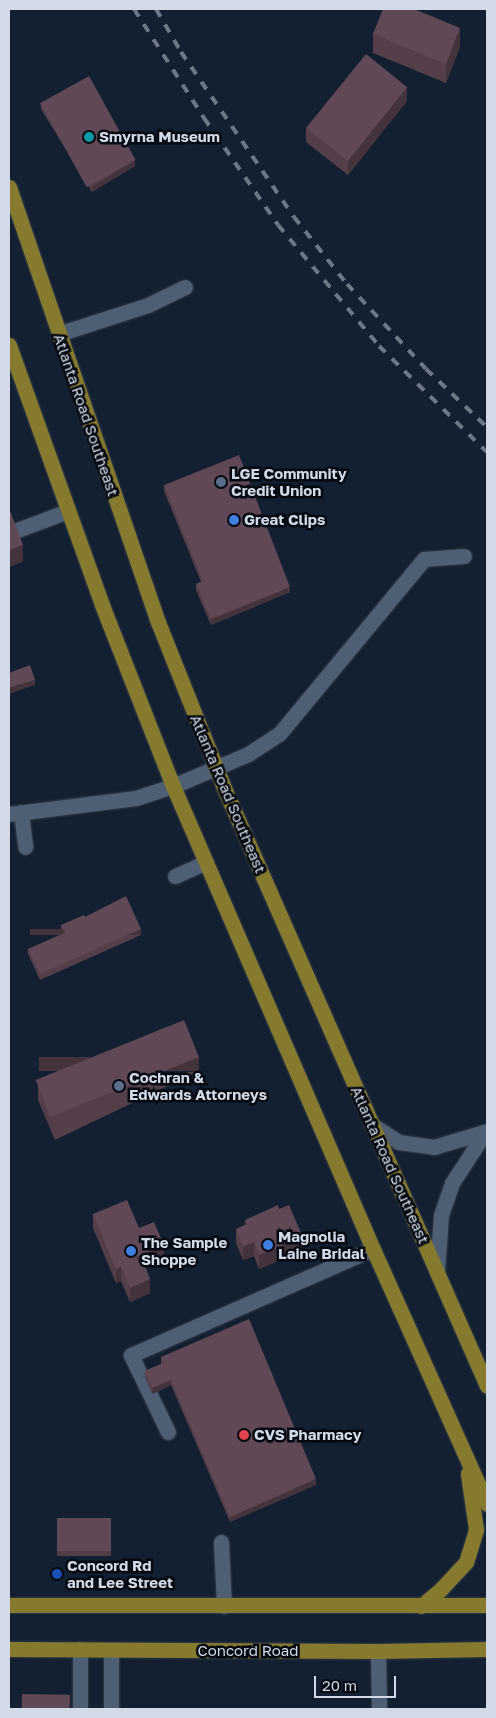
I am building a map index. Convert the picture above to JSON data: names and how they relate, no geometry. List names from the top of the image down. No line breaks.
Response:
{"streets":{"main road":["Atlanta Road Southeast","Concord Road"]},"places":["Smyrna Museum","LGE Community Credit Union","Great Clips","Cochran & Edwards Attorneys","Magnolia Laine Bridal","The Sample Shoppe","CVS Pharmacy","Concord Rd and Lee Street"],"scale_bar":"20 m"}
